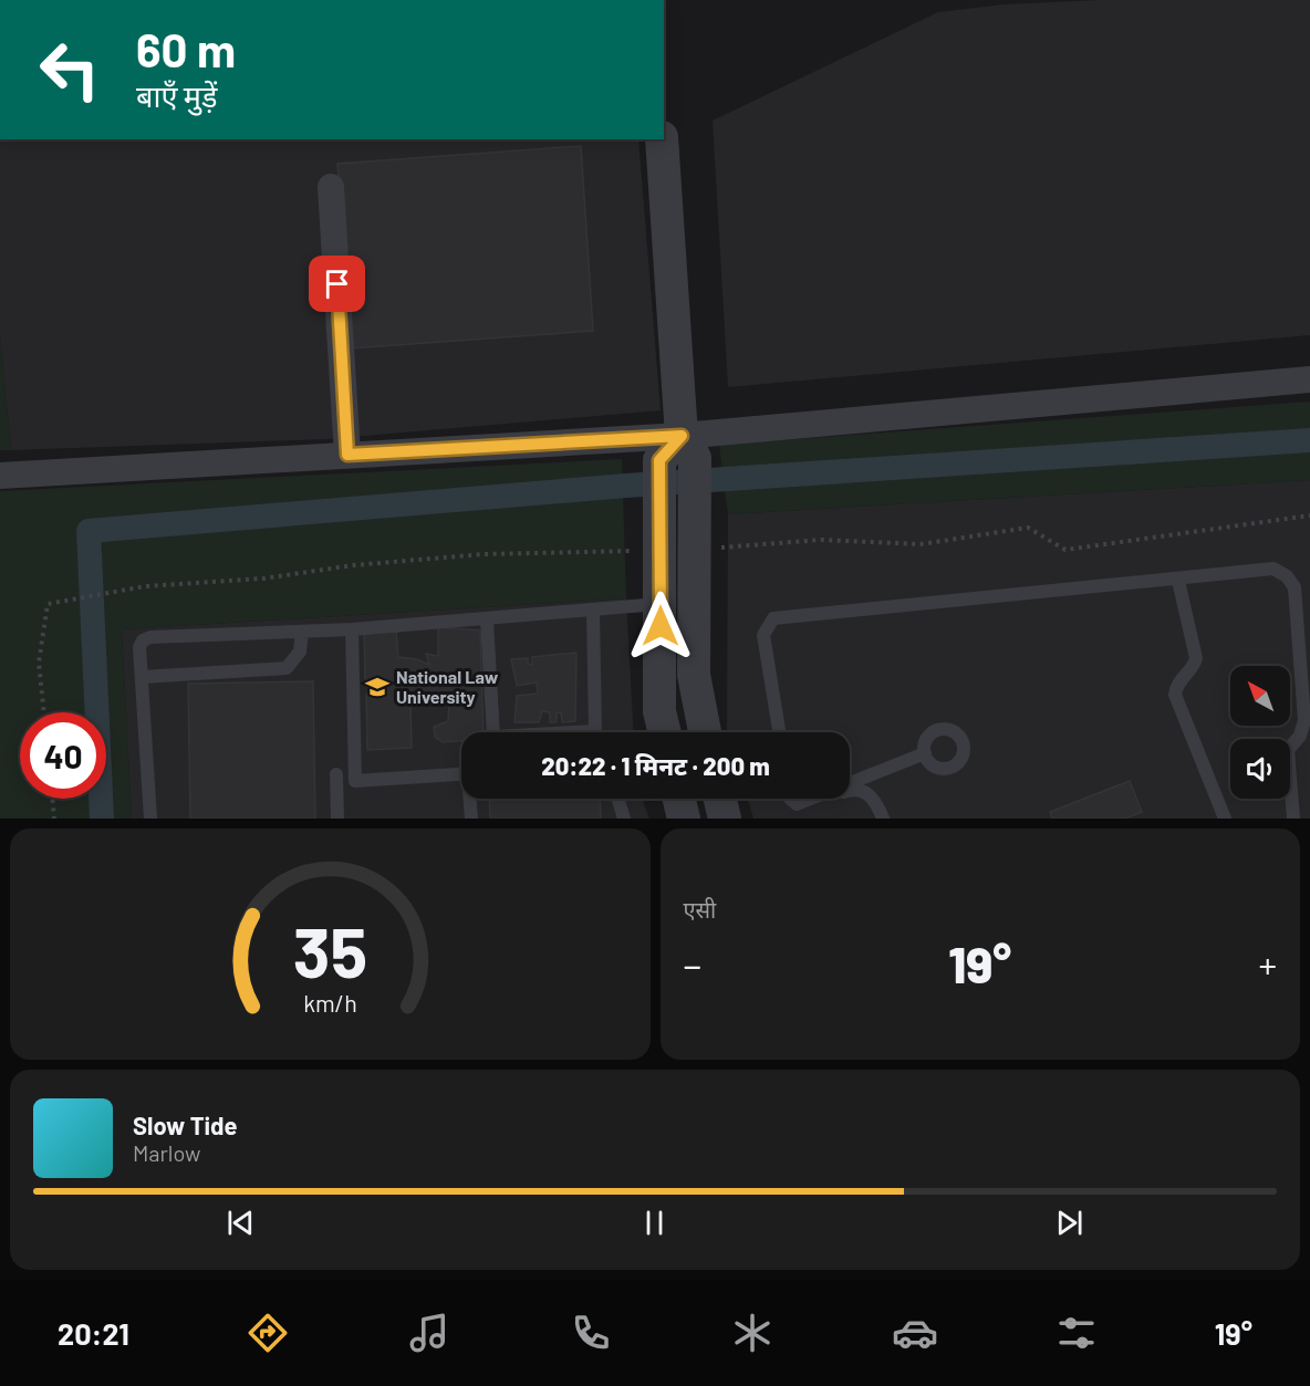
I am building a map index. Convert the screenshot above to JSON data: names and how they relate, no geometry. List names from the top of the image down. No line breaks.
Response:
{"places":{"school or university":["National Law University"]},"north":"top left","page":{"turn":["60 m","बाएँ मुड़ें"],"limit":"40","trip":"20:22 · 1 मिनट · 200 m","tile":"एसी","heat":["−","19°","+"],"song":["Slow Tide","Marlow"],"tabs":["20:21","19°"],"gauge":["35","km/h"]}}
